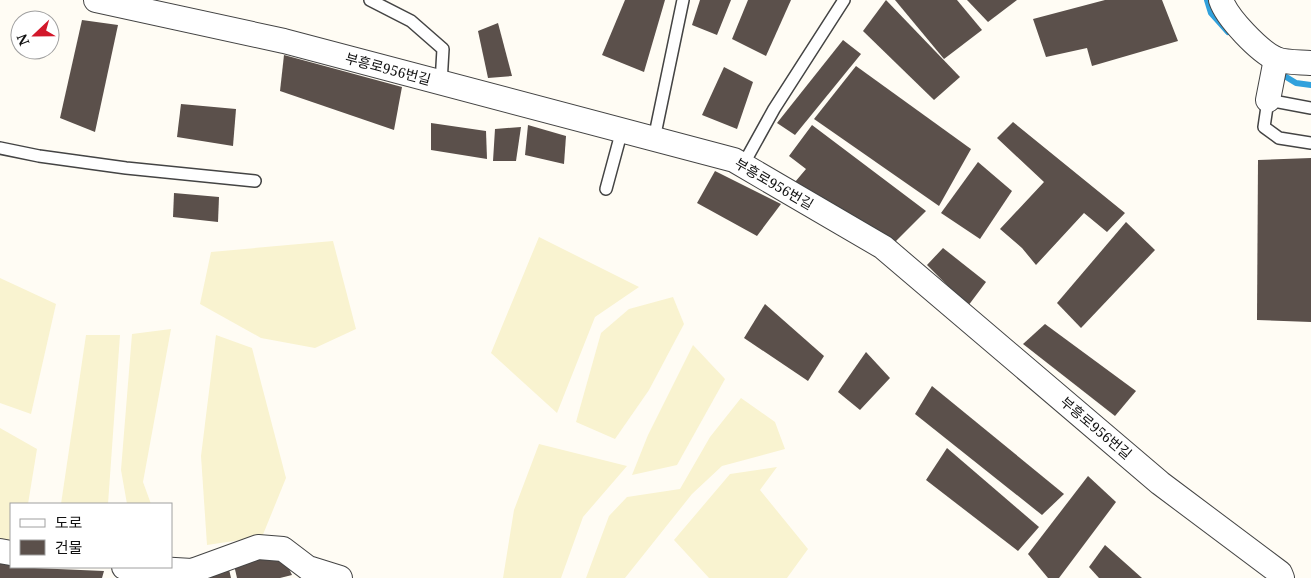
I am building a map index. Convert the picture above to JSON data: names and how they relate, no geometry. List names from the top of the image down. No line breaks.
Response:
{"streets":{"street":["부흥로956번길"]},"legend":["도로","건물"],"north":"left"}
